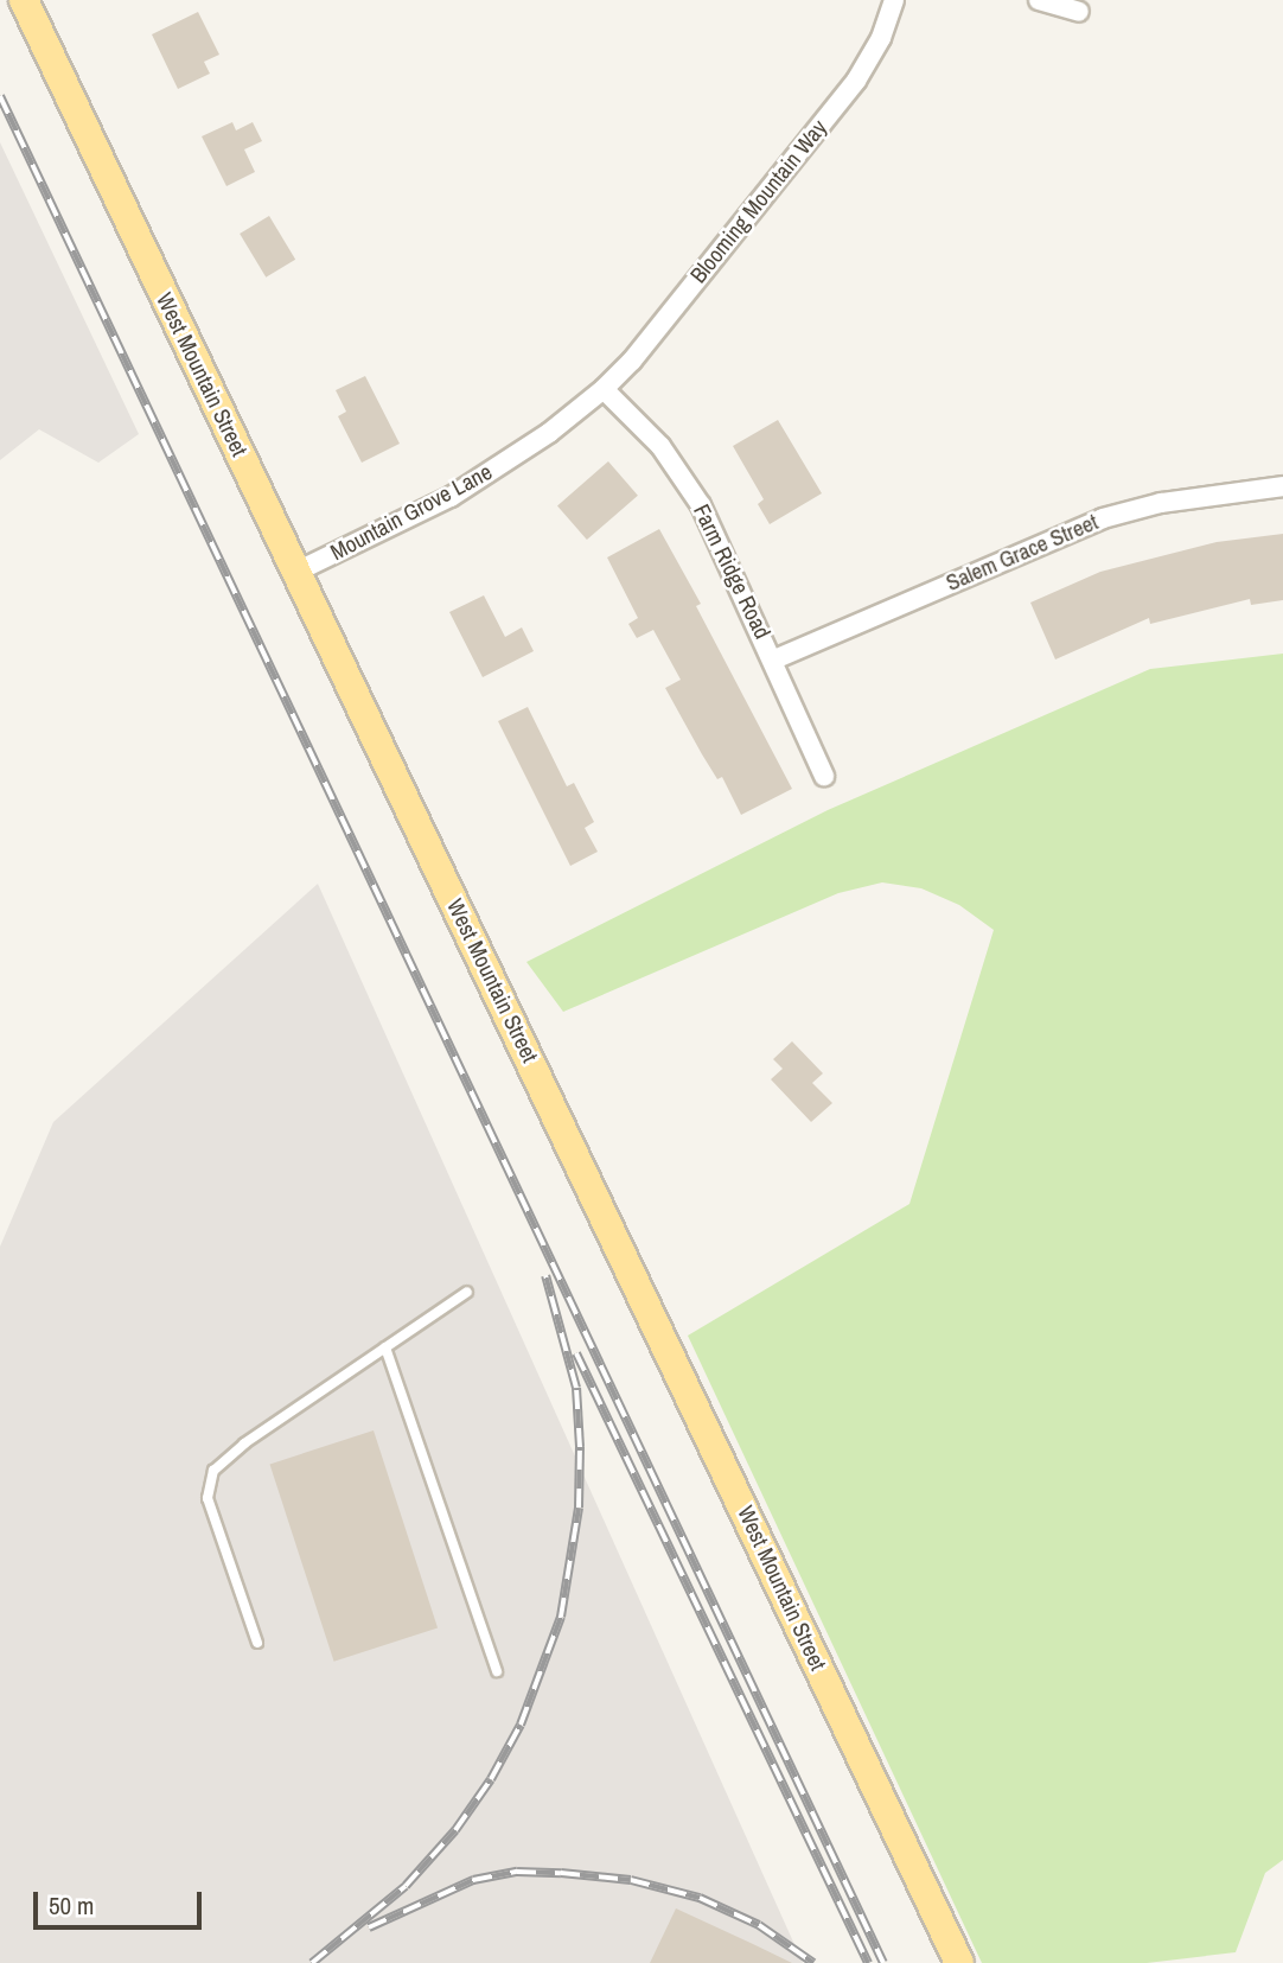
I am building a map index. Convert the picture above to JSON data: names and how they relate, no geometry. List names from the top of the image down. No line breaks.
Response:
{"streets":{"main road":["West Mountain Street"],"street":["Blooming Mountain Way","Mountain Grove Lane","Salem Grace Street","Farm Ridge Road"]},"crossings":[["Blooming Mountain Way","Mountain Grove Lane"],["Blooming Mountain Way","Farm Ridge Road"],["West Mountain Street","Mountain Grove Lane"],["Mountain Grove Lane","Farm Ridge Road"],["Salem Grace Street","Farm Ridge Road"]],"scale_bar":"50 m"}
